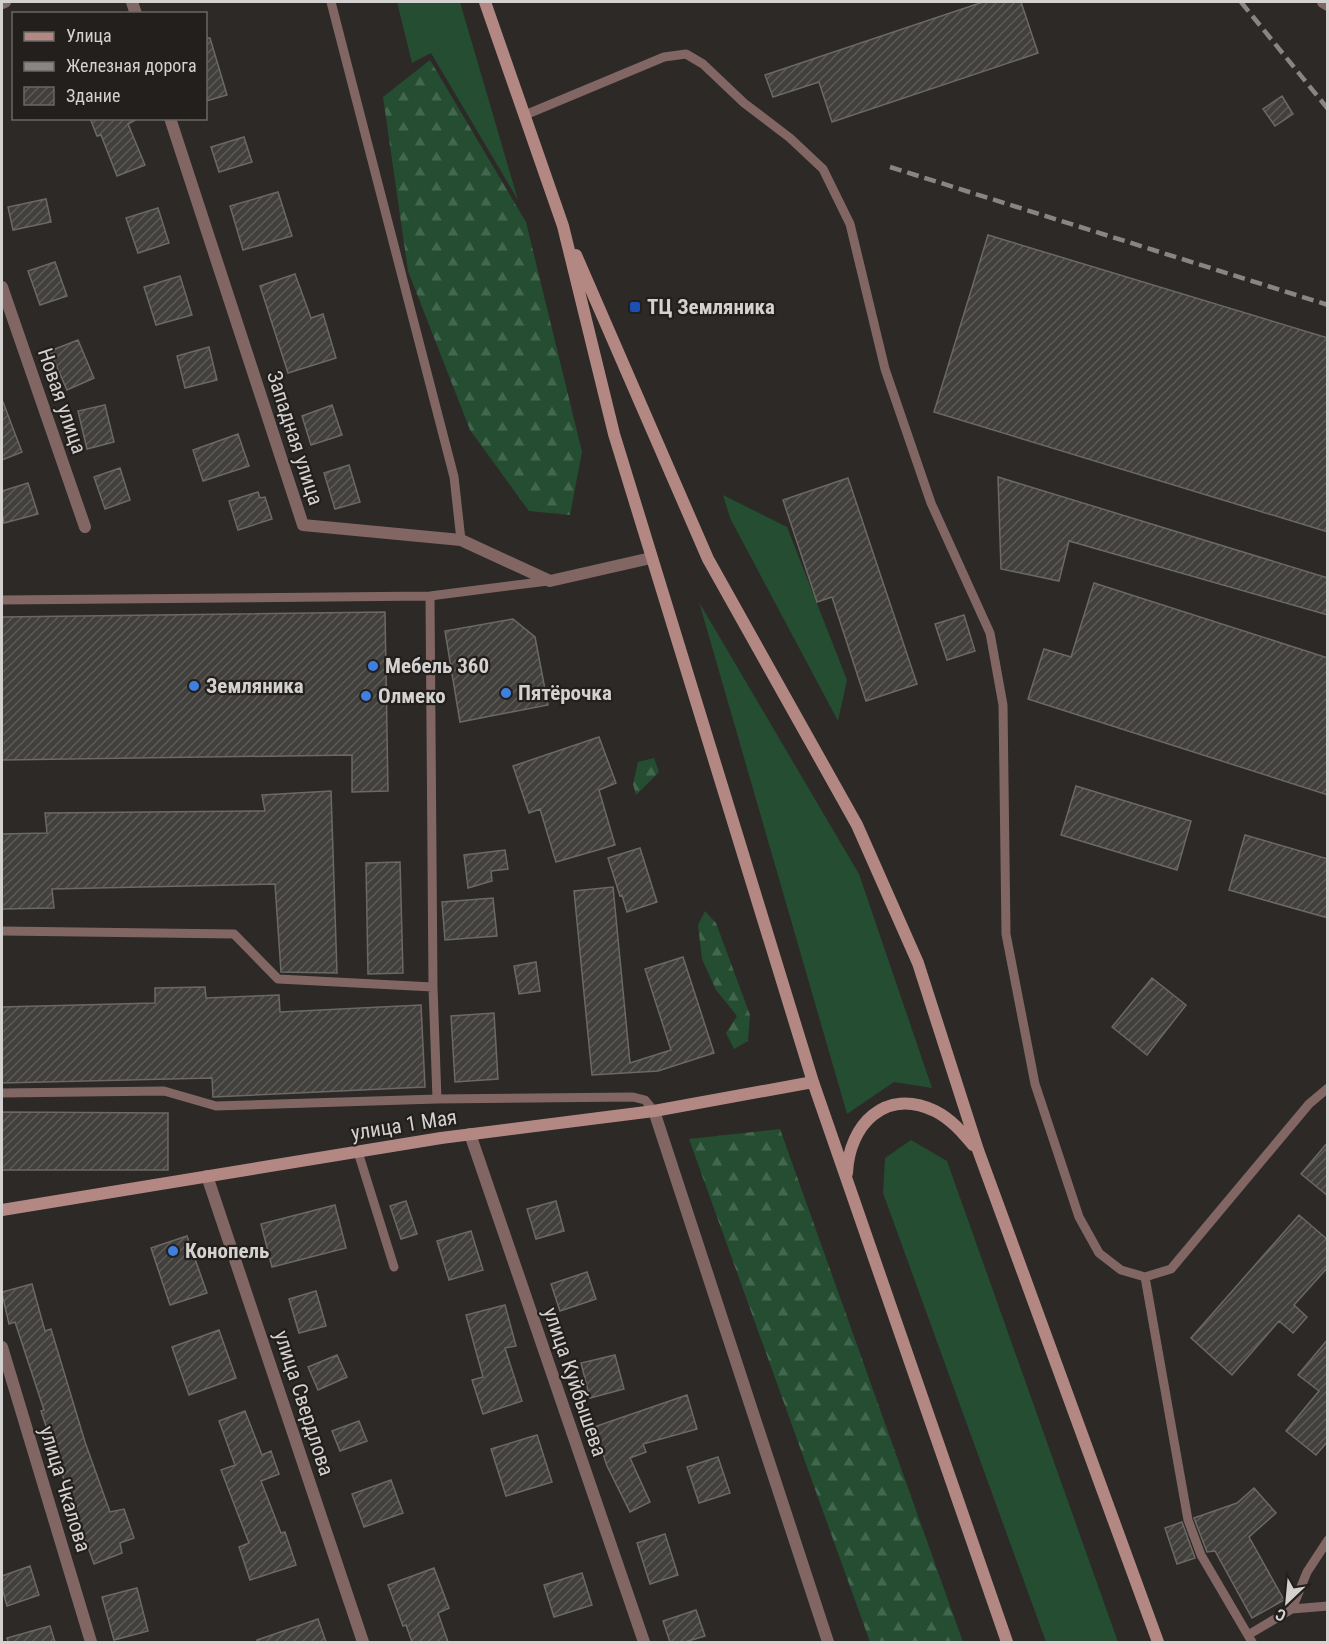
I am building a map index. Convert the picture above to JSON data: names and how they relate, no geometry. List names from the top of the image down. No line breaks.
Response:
{"streets":{"main road":["улица 1 Мая"],"street":["Новая улица","Западная улица","улица Куйбышева","улица Свердлова","улица Чкалова"]},"crossings":[["улица 1 Мая","улица Куйбышева"],["улица 1 Мая","улица Свердлова"]],"places":{"transit":["ТЦ Земляника"],"other":["Мебель 360","Земляника","Пятёрочка","Олмеко","Конопель"]},"legend":["Улица","Железная дорога","Здание"],"north":"bottom left"}
